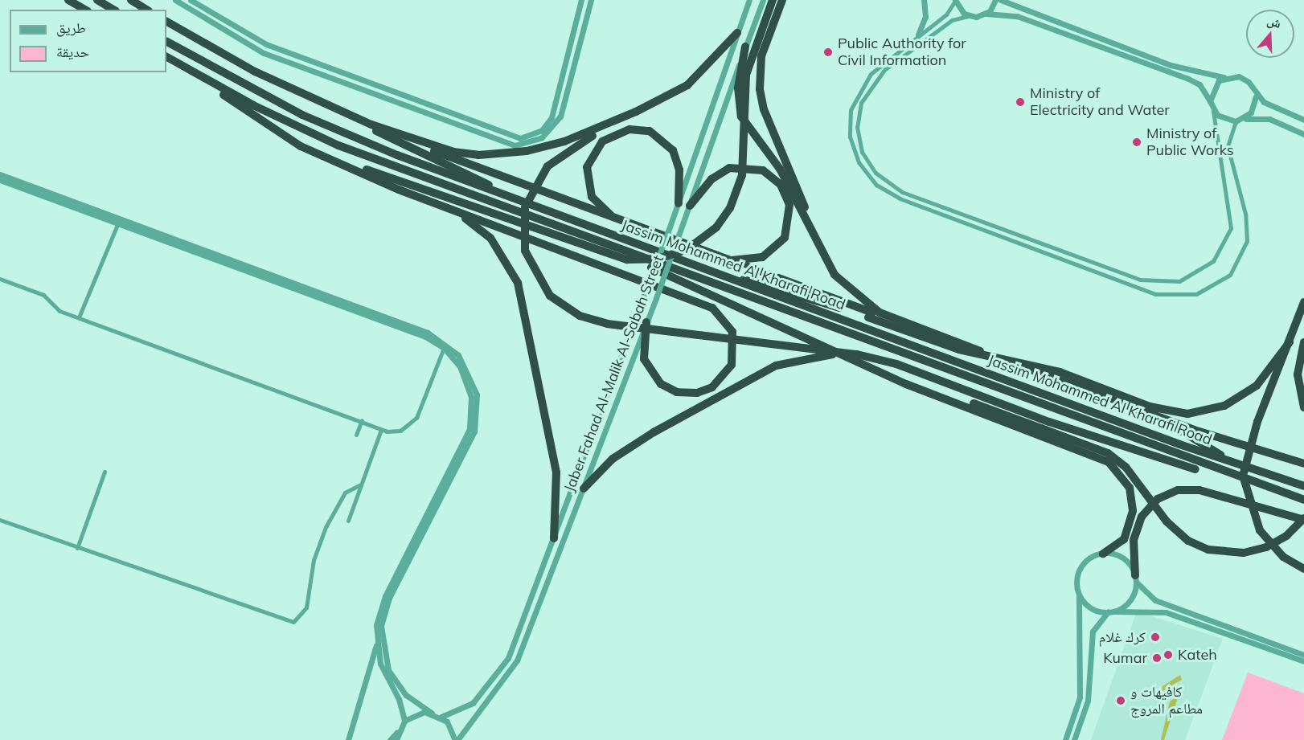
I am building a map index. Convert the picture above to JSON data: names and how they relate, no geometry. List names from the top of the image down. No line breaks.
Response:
{"streets":{"highway":["Jassim Mohammed Al Kharafi Road"],"street":["Jaber Fahad Al-Malik Al-Sabah Street"]},"places":["Public Authority for Civil Information","Ministry of Electricity and Water","Ministry of Public Works","كرك غلام","Kateh","Kumar","كافيهات و مطاعم المروج"],"legend":["طريق","حديقة"],"north":"top"}
